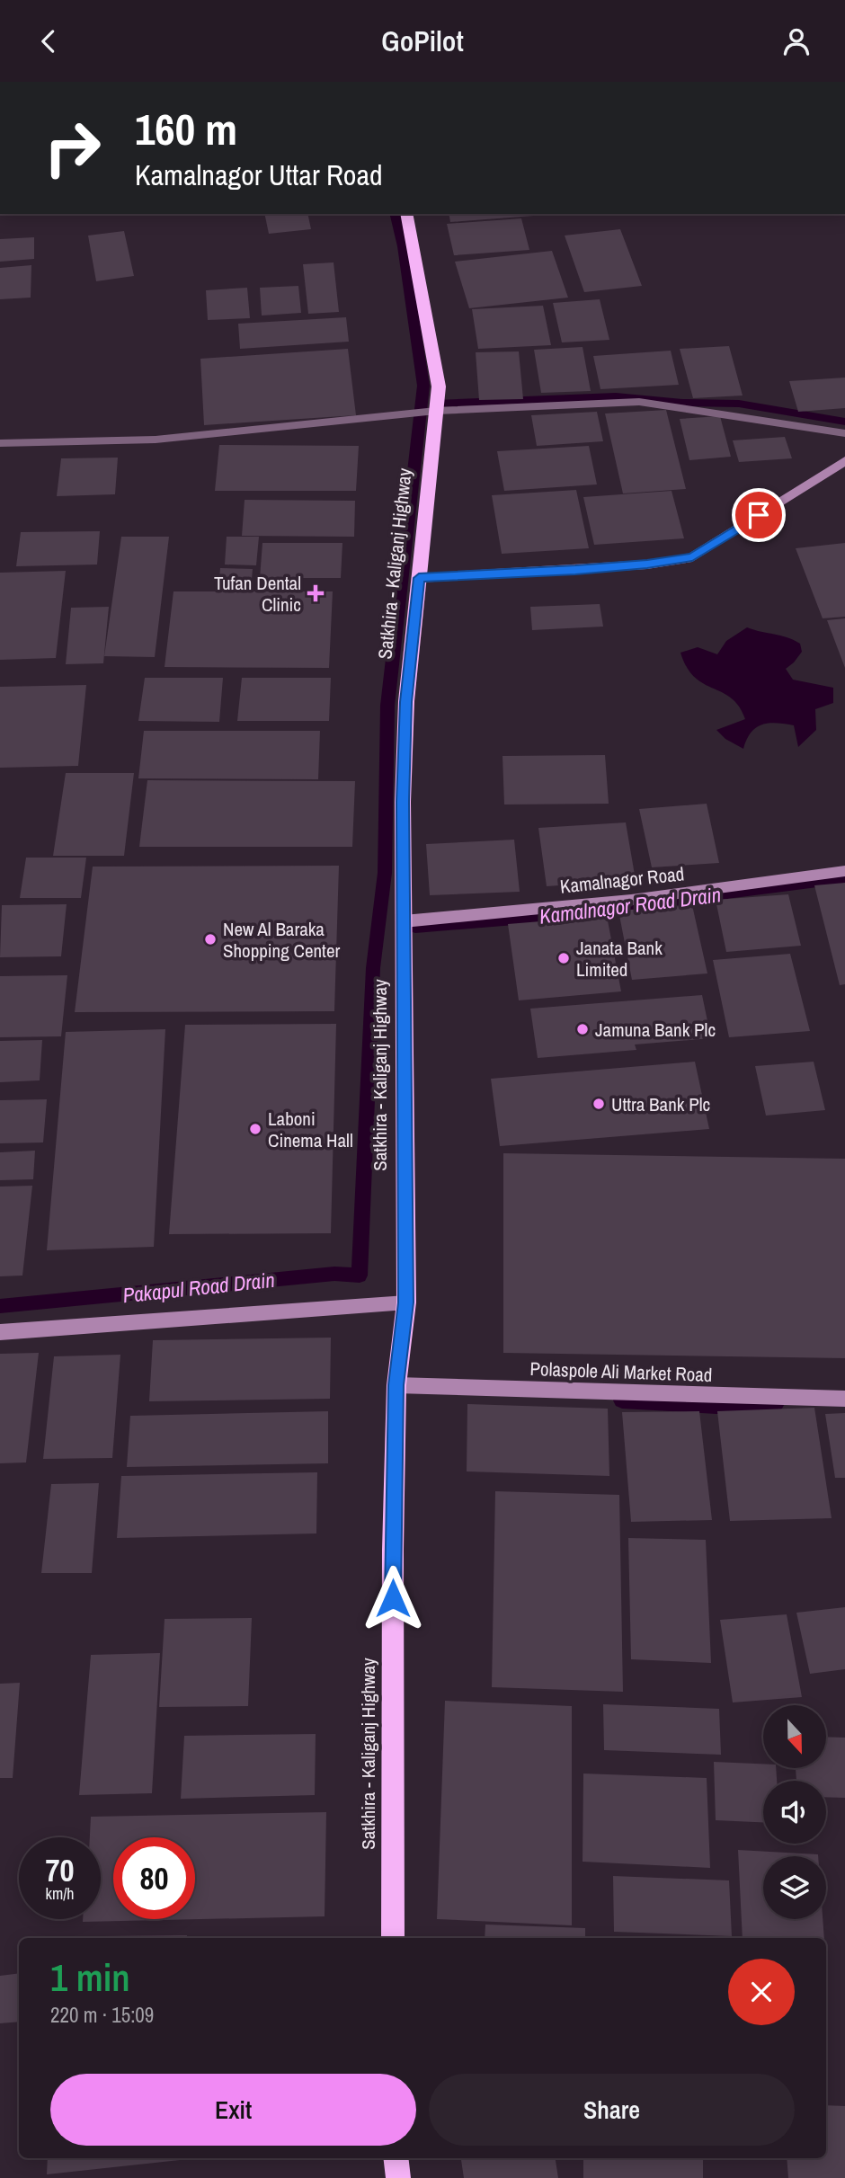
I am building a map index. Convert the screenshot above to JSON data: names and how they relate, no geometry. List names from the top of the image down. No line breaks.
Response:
{"streets":{"highway":["Satkhira - Kaliganj Highway"],"street":["Kamalnagor Road","Polaspole Ali Market Road"]},"crossings":[["Satkhira - Kaliganj Highway","Kamalnagor Road"],["Satkhira - Kaliganj Highway","Polaspole Ali Market Road"]],"water":["Kamalnagor Road Drain","Pakapul Road Drain"],"places":{"health":["Tufan Dental Clinic"],"other":["New Al Baraka Shopping Center","Janata Bank Limited","Jamuna Bank Plc","Uttra Bank Plc","Laboni Cinema Hall"]},"north":"bottom","page":{"header":"GoPilot","turn":["160 m","Kamalnagor Uttar Road"],"speed":"70 km/h","limit":"80","heading":["1 min","220 m · 15:09"],"buttons":["Exit","Share"]}}
